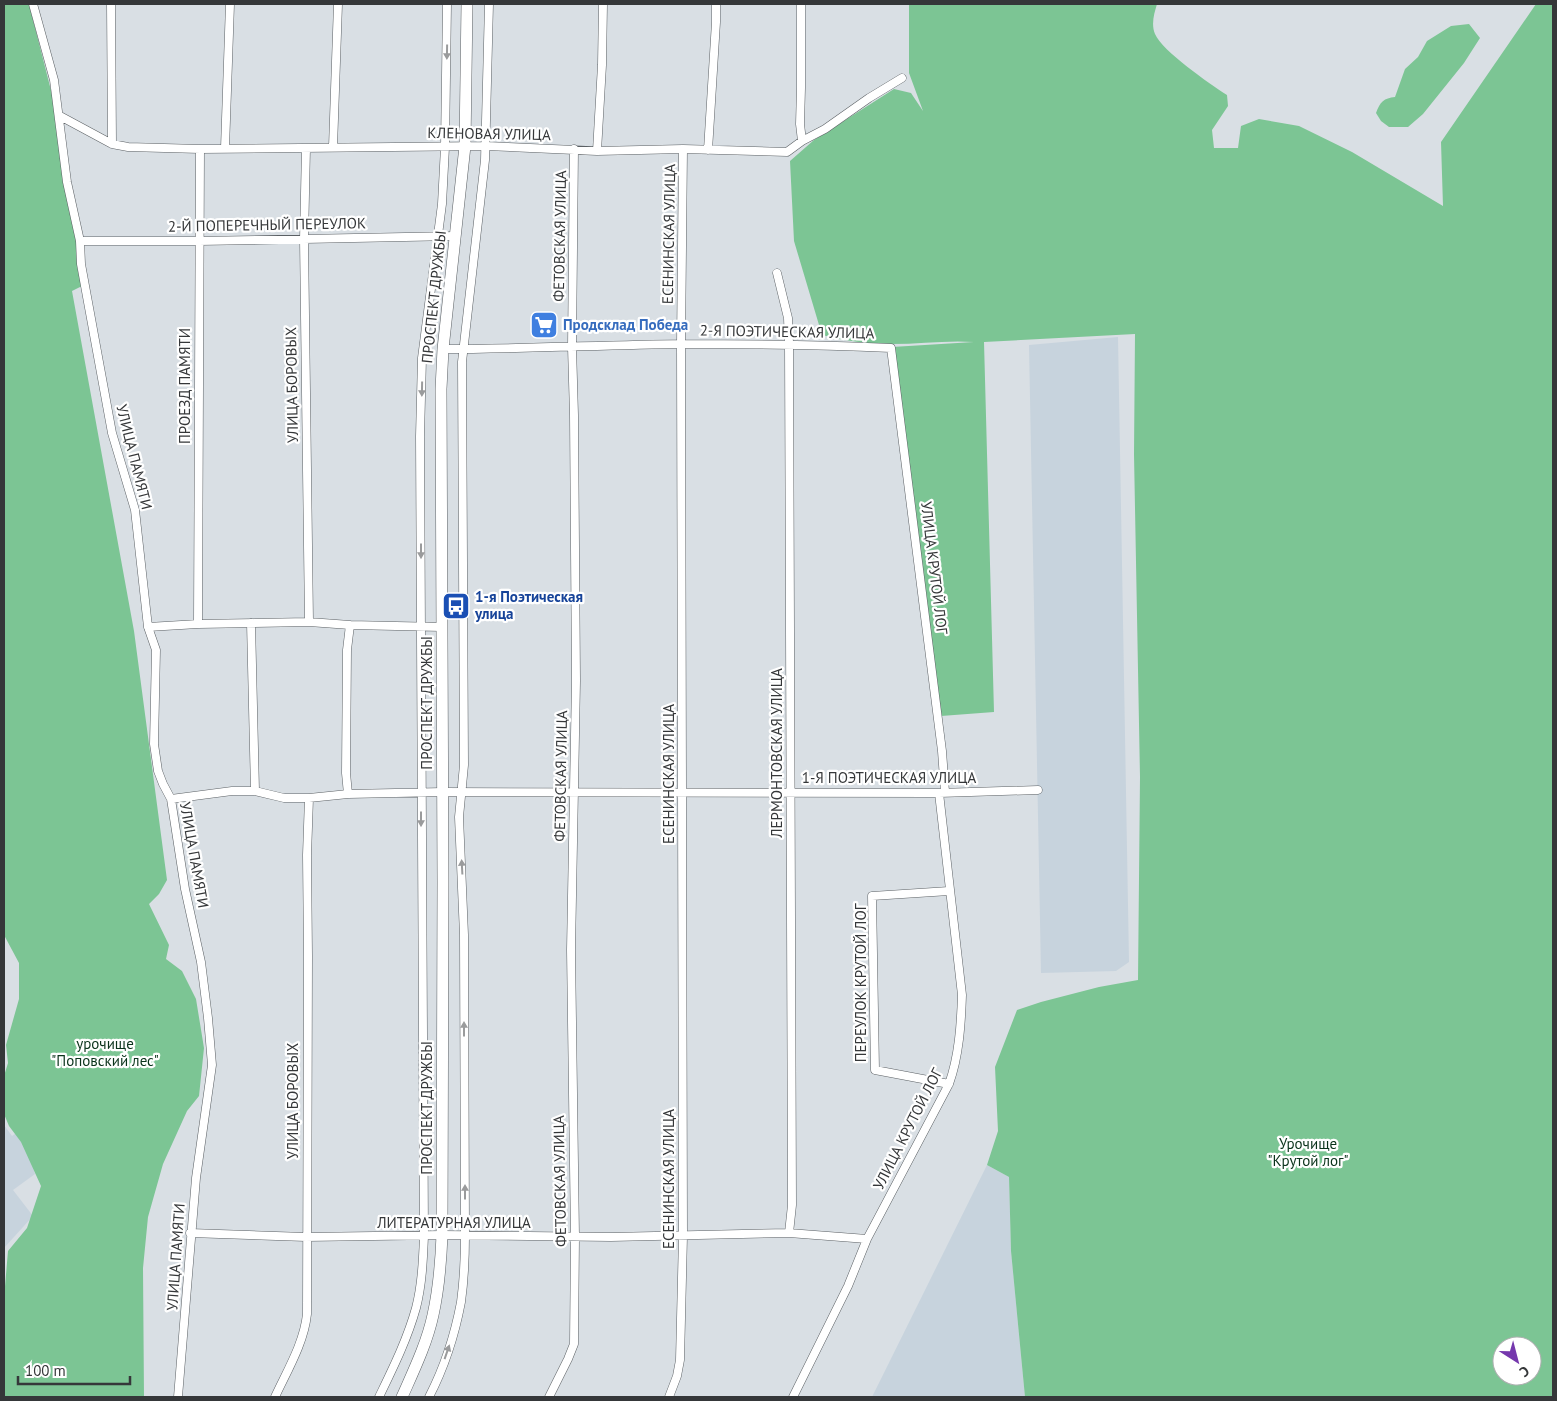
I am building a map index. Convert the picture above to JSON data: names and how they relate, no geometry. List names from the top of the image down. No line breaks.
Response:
{"streets":{"main road":["ПРОСПЕКТ ДРУЖБЫ"],"street":["КЛЕНОВАЯ УЛИЦА","2-Й ПОПЕРЕЧНЫЙ ПЕРЕУЛОК","ЕСЕНИНСКАЯ УЛИЦА","ФЕТОВСКАЯ УЛИЦА","2-Я ПОЭТИЧЕСКАЯ УЛИЦА","УЛИЦА БОРОВЫХ","ПРОЕЗД ПАМЯТИ","УЛИЦА ПАМЯТИ","УЛИЦА КРУТОЙ ЛОГ","ЛЕРМОНТОВСКАЯ УЛИЦА","1-Я ПОЭТИЧЕСКАЯ УЛИЦА","ПЕРЕУЛОК КРУТОЙ ЛОГ","ЛИТЕРАТУРНАЯ УЛИЦА"]},"crossings":[["КЛЕНОВАЯ УЛИЦА","ЕСЕНИНСКАЯ УЛИЦА"],["КЛЕНОВАЯ УЛИЦА","ФЕТОВСКАЯ УЛИЦА"],["КЛЕНОВАЯ УЛИЦА","ПРОСПЕКТ ДРУЖБЫ"],["КЛЕНОВАЯ УЛИЦА","УЛИЦА БОРОВЫХ"],["КЛЕНОВАЯ УЛИЦА","ПРОЕЗД ПАМЯТИ"],["КЛЕНОВАЯ УЛИЦА","УЛИЦА ПАМЯТИ"],["2-Й ПОПЕРЕЧНЫЙ ПЕРЕУЛОК","ПРОСПЕКТ ДРУЖБЫ"],["2-Й ПОПЕРЕЧНЫЙ ПЕРЕУЛОК","УЛИЦА БОРОВЫХ"],["2-Й ПОПЕРЕЧНЫЙ ПЕРЕУЛОК","ПРОЕЗД ПАМЯТИ"],["2-Й ПОПЕРЕЧНЫЙ ПЕРЕУЛОК","УЛИЦА ПАМЯТИ"],["ЕСЕНИНСКАЯ УЛИЦА","2-Я ПОЭТИЧЕСКАЯ УЛИЦА"],["ЕСЕНИНСКАЯ УЛИЦА","1-Я ПОЭТИЧЕСКАЯ УЛИЦА"],["ЕСЕНИНСКАЯ УЛИЦА","ЛИТЕРАТУРНАЯ УЛИЦА"],["ФЕТОВСКАЯ УЛИЦА","2-Я ПОЭТИЧЕСКАЯ УЛИЦА"],["ФЕТОВСКАЯ УЛИЦА","1-Я ПОЭТИЧЕСКАЯ УЛИЦА"],["ФЕТОВСКАЯ УЛИЦА","ЛИТЕРАТУРНАЯ УЛИЦА"],["ПРОСПЕКТ ДРУЖБЫ","2-Я ПОЭТИЧЕСКАЯ УЛИЦА"],["ПРОСПЕКТ ДРУЖБЫ","1-Я ПОЭТИЧЕСКАЯ УЛИЦА"],["ПРОСПЕКТ ДРУЖБЫ","ЛИТЕРАТУРНАЯ УЛИЦА"],["2-Я ПОЭТИЧЕСКАЯ УЛИЦА","УЛИЦА КРУТОЙ ЛОГ"],["2-Я ПОЭТИЧЕСКАЯ УЛИЦА","ЛЕРМОНТОВСКАЯ УЛИЦА"],["УЛИЦА БОРОВЫХ","1-Я ПОЭТИЧЕСКАЯ УЛИЦА"],["УЛИЦА БОРОВЫХ","ЛИТЕРАТУРНАЯ УЛИЦА"],["УЛИЦА ПАМЯТИ","1-Я ПОЭТИЧЕСКАЯ УЛИЦА"],["УЛИЦА ПАМЯТИ","ЛИТЕРАТУРНАЯ УЛИЦА"],["УЛИЦА КРУТОЙ ЛОГ","1-Я ПОЭТИЧЕСКАЯ УЛИЦА"],["УЛИЦА КРУТОЙ ЛОГ","ПЕРЕУЛОК КРУТОЙ ЛОГ"],["УЛИЦА КРУТОЙ ЛОГ","ЛИТЕРАТУРНАЯ УЛИЦА"],["ЛЕРМОНТОВСКАЯ УЛИЦА","1-Я ПОЭТИЧЕСКАЯ УЛИЦА"],["ЛЕРМОНТОВСКАЯ УЛИЦА","ЛИТЕРАТУРНАЯ УЛИЦА"]],"parks":["урочище \"Поповский лес\"","Урочище \"Крутой лог\""],"places":{"supermarket":["Продсклад Победа"],"bus stop":["1-я Поэтическая улица"]},"scale_bar":"100 m","north":"bottom right"}
